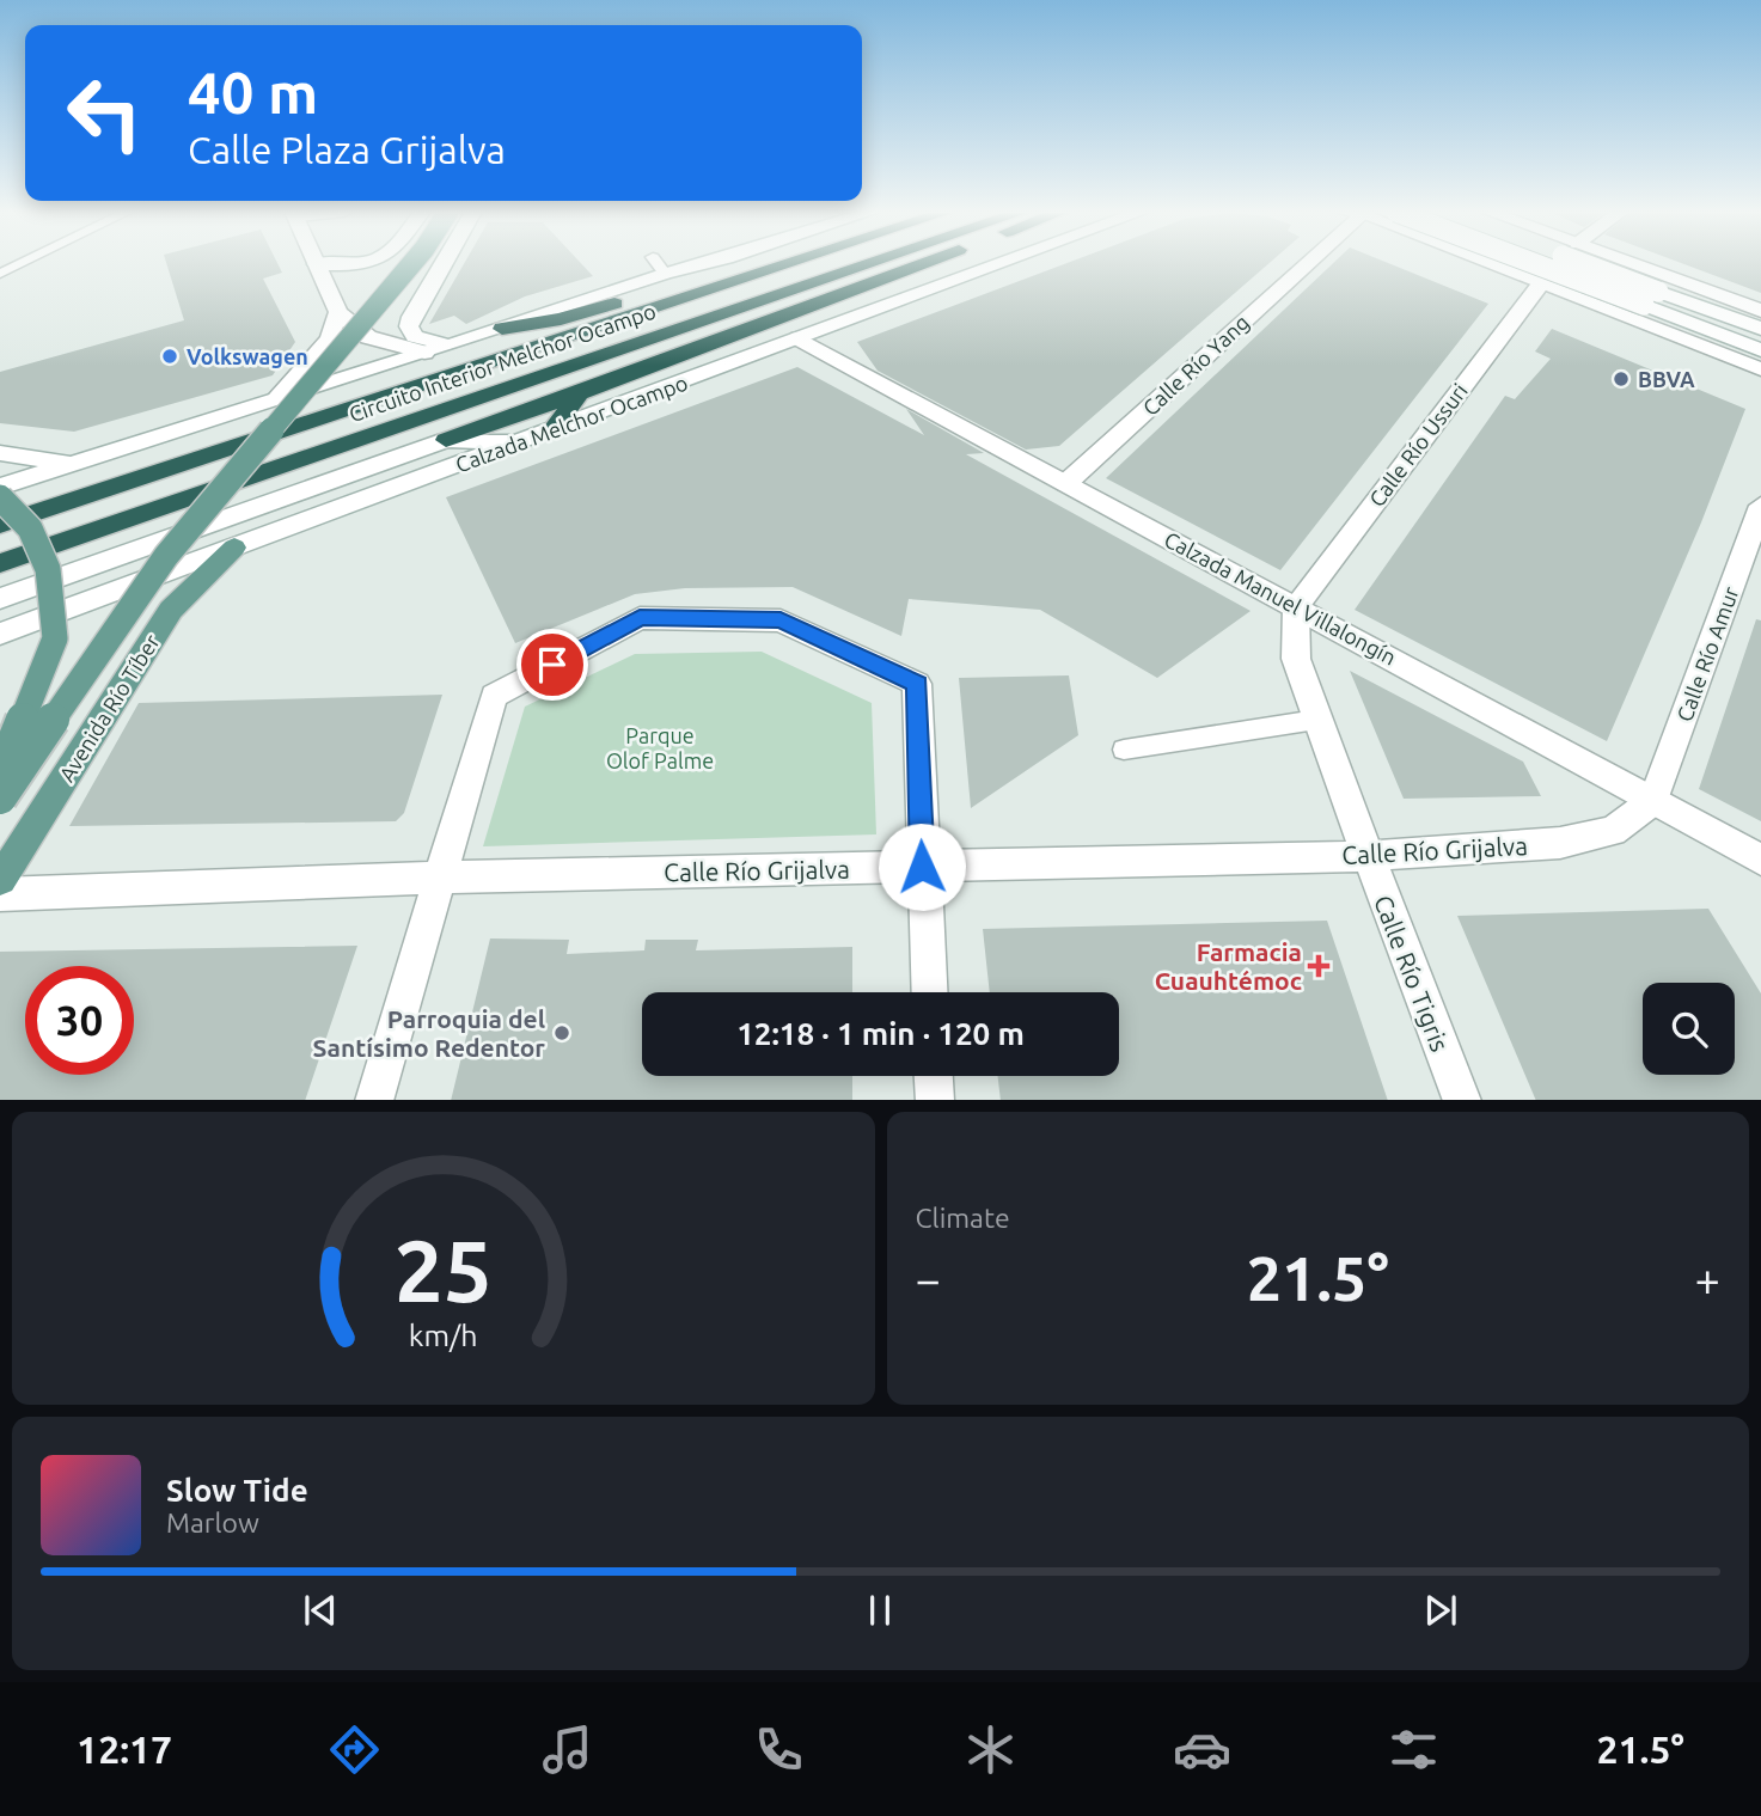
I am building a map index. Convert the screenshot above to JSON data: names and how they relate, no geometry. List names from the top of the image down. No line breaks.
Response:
{"streets":{"highway":["Circuito Interior Melchor Ocampo"],"main road":["Avenida Río Tíber"],"street":["Calle Río Yang","Calzada Melchor Ocampo","Calle Río Ussuri","Calzada Manuel Villalongín","Calle Río Amur","Calle Río Grijalva","Calle Río Tigris"]},"crossings":[["Calle Río Yang","Calzada Manuel Villalongín"],["Calzada Melchor Ocampo","Calzada Manuel Villalongín"],["Calzada Melchor Ocampo","Avenida Río Tíber"],["Calle Río Ussuri","Calzada Manuel Villalongín"],["Calle Río Ussuri","Calle Río Tigris"],["Calzada Manuel Villalongín","Calle Río Amur"],["Calzada Manuel Villalongín","Calle Río Grijalva"],["Calzada Manuel Villalongín","Calle Río Tigris"],["Calle Río Amur","Calle Río Grijalva"],["Calle Río Grijalva","Calle Río Tigris"]],"parks":["Parque Olof Palme"],"places":{"other":["Volkswagen","BBVA","Parroquia del Santísimo Redentor"],"health":["Farmacia Cuauhtémoc"]},"page":{"turn":["40 m","Calle Plaza Grijalva"],"limit":"30","trip":"12:18 · 1 min · 120 m","tile":"Climate","heat":["−","21.5°","+"],"song":["Slow Tide","Marlow"],"tabs":["12:17","21.5°"],"gauge":["25","km/h"]}}
